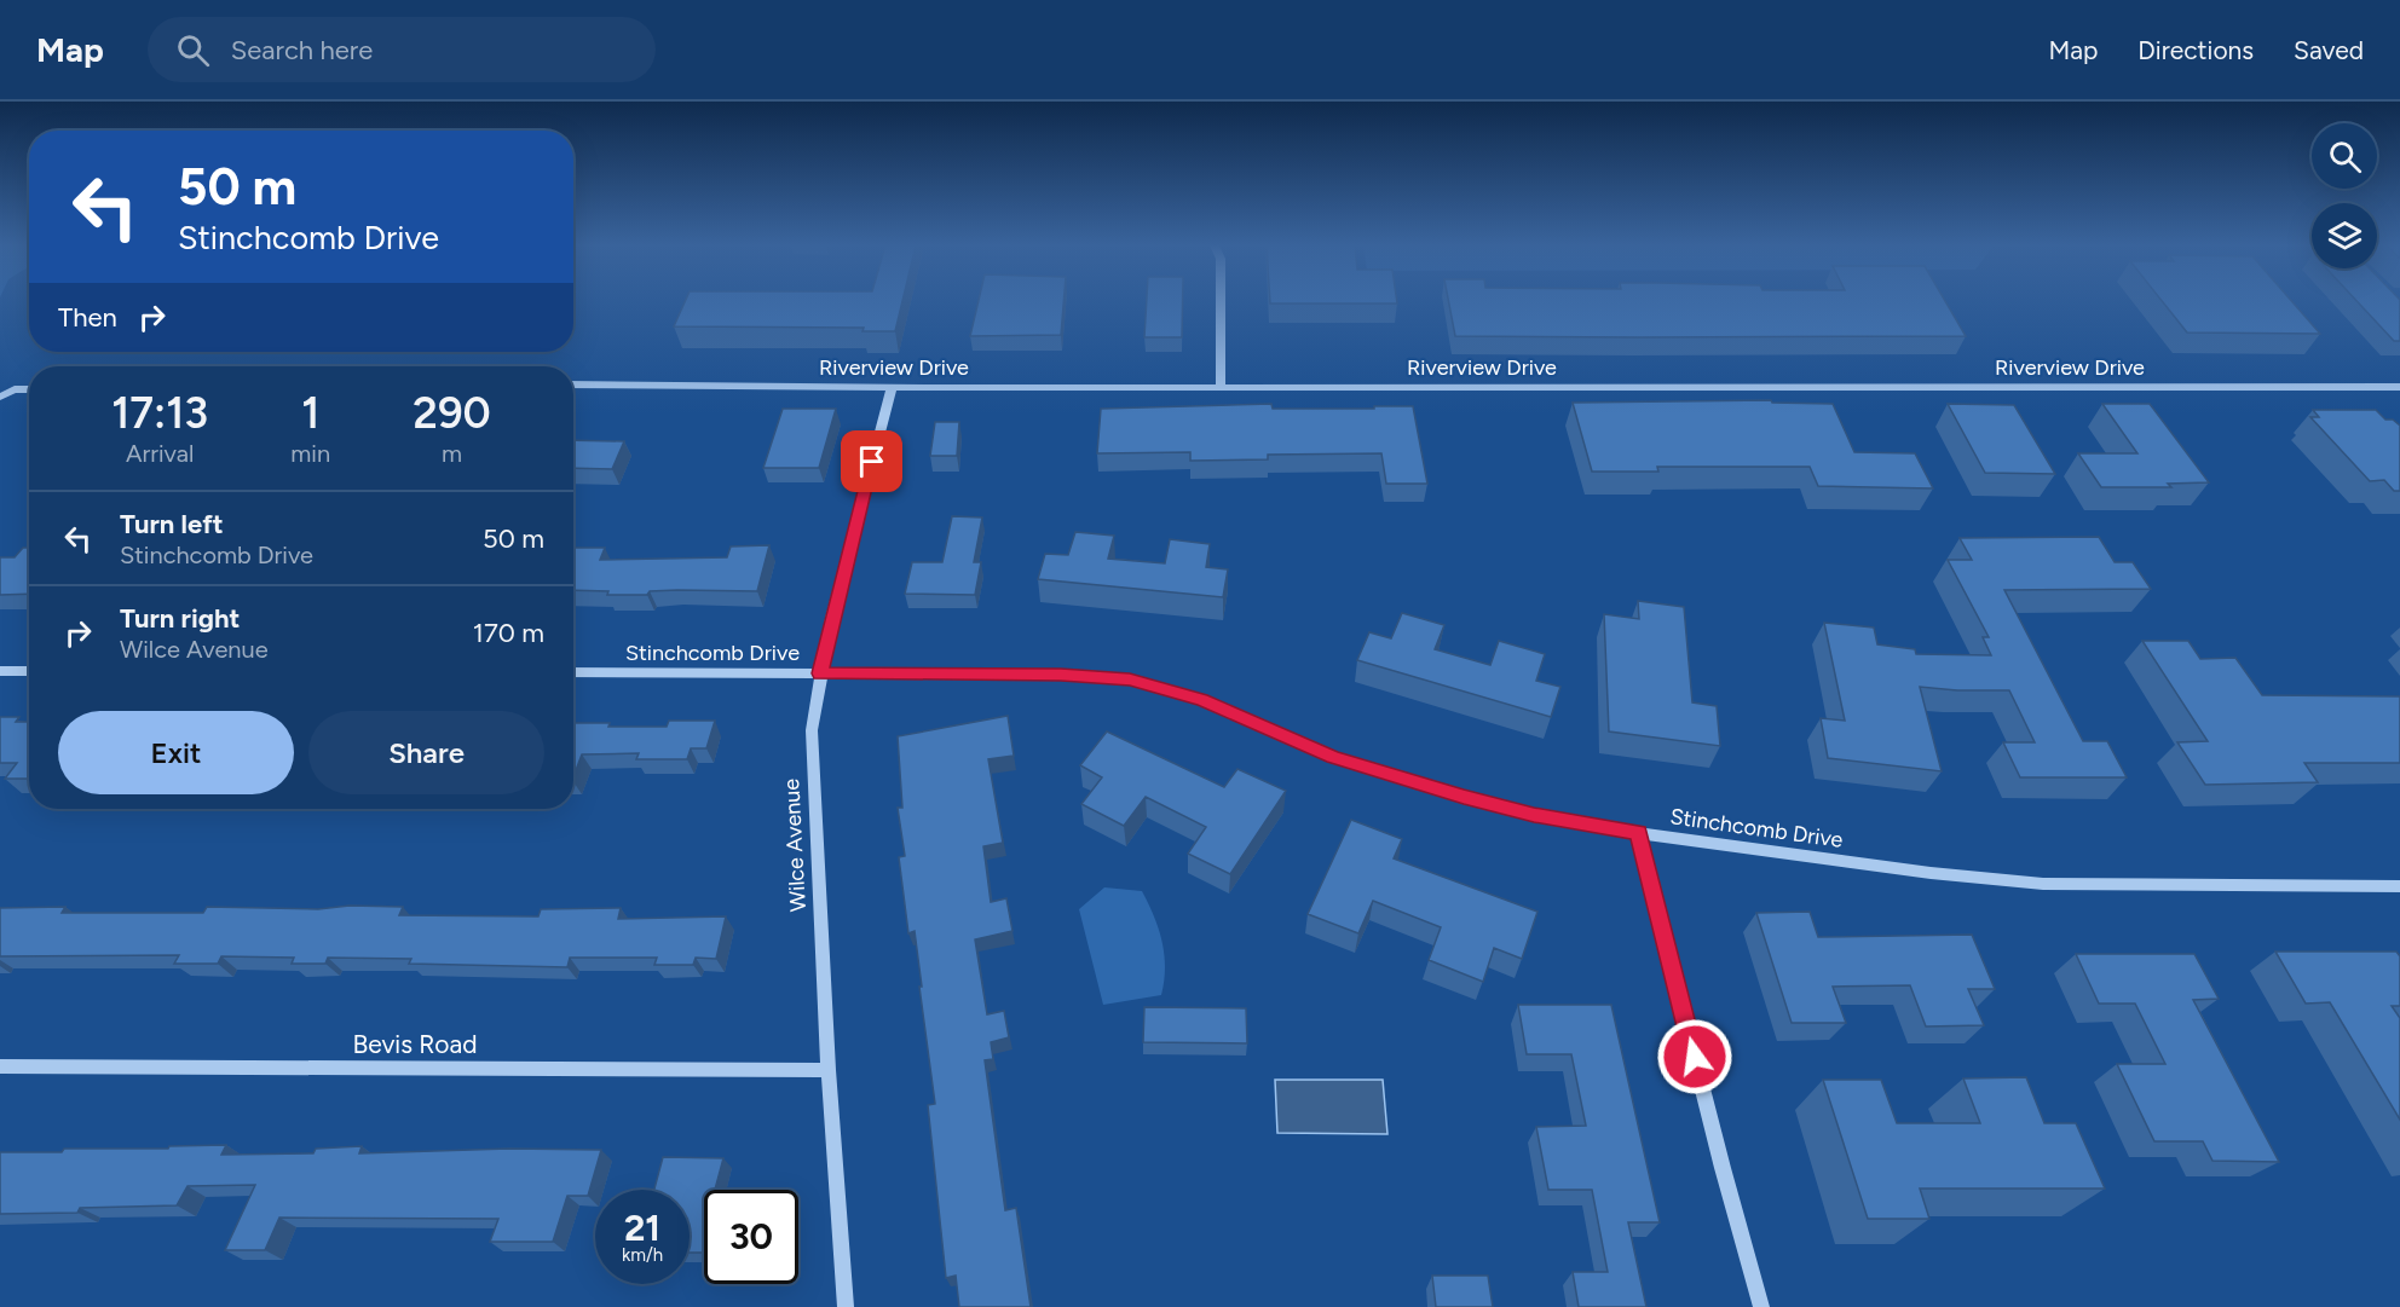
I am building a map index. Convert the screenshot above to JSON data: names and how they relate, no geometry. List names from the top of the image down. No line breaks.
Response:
{"streets":{"street":["Riverview Drive","Stinchcomb Drive","Wilce Avenue","Bevis Road"]},"crossings":[["Riverview Drive","Wilce Avenue"],["Stinchcomb Drive","Wilce Avenue"],["Wilce Avenue","Bevis Road"]],"page":{"header":"Map","search":"Search here","nav":["Map","Directions","Saved"],"turn":["50 m","Stinchcomb Drive"],"then":"Then","eta":["17:13","Arrival","1","min","290","m"],"list":[{"name":"Turn left","note":"Stinchcomb Drive","value":"50 m"},{"name":"Turn right","note":"Wilce Avenue","value":"170 m"}],"buttons":["Exit","Share"],"speed":"21 km/h","limit":"30"}}
